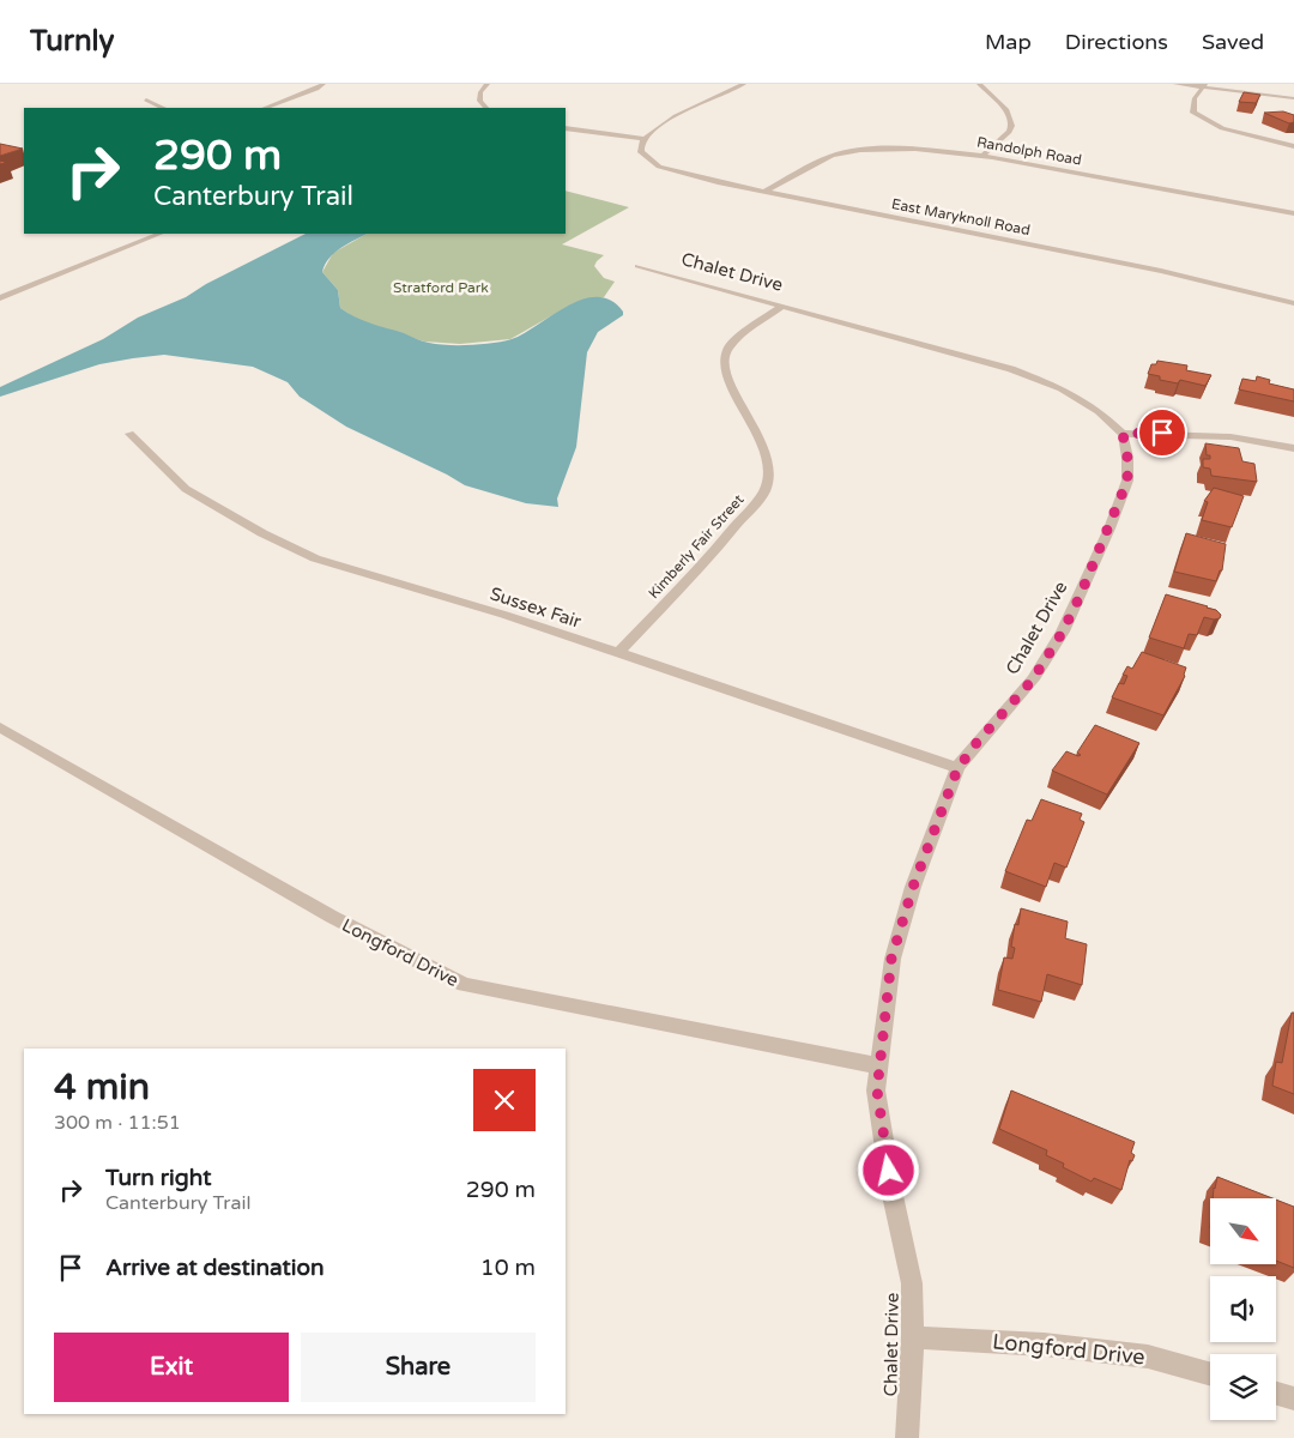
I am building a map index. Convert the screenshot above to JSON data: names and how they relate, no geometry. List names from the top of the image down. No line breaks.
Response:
{"streets":{"street":["Randolph Road","East Maryknoll Road","Chalet Drive","Kimberly Fair Street","Sussex Fair","Longford Drive"]},"crossings":[["Randolph Road","East Maryknoll Road"],["Chalet Drive","Kimberly Fair Street"],["Chalet Drive","Sussex Fair"],["Chalet Drive","Longford Drive"],["Kimberly Fair Street","Sussex Fair"]],"parks":["Stratford Park"],"north":"bottom right","page":{"header":"Turnly","nav":["Map","Directions","Saved"],"turn":["290 m","Canterbury Trail"],"heading":["4 min","300 m · 11:51"],"list":[{"name":"Turn right","note":"Canterbury Trail","value":"290 m"},{"name":"Arrive at destination","value":"10 m"}],"buttons":["Exit","Share"]}}
